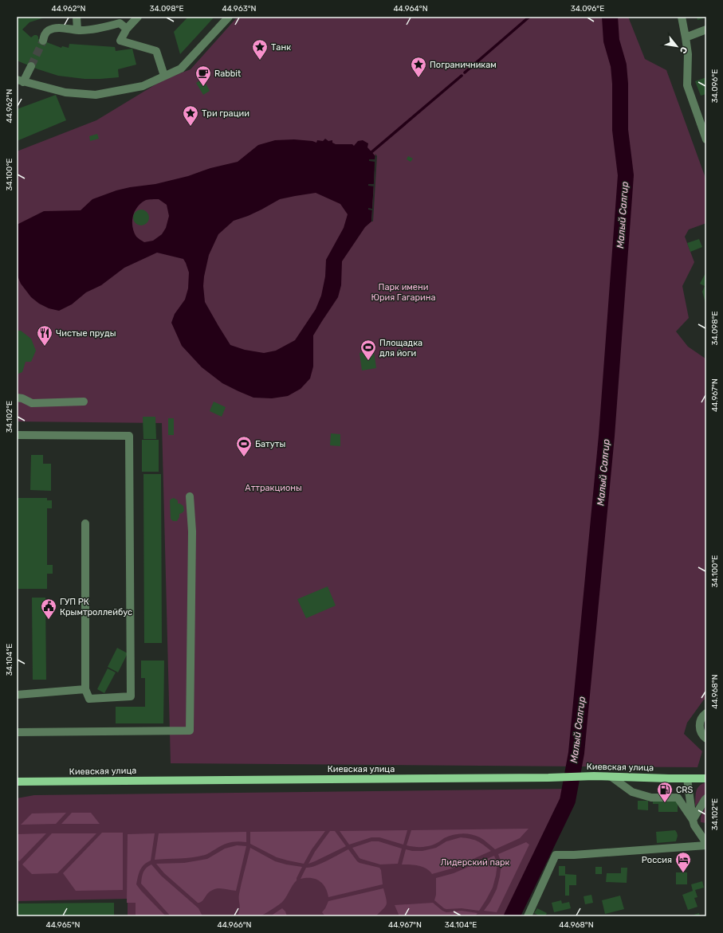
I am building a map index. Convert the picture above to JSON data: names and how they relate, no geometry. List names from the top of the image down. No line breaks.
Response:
{"streets":{"main road":["Киевская улица"]},"water":["Малый Салгир"],"parks":["Парк имени Юрия Гагарина","Аттракционы","Лидерский парк"],"places":{"place":["Танк","Пограничникам","Три грации"],"cafe":["Rabbit"],"restaurant":["Чистые пруды"],"sports":["Площадка для йоги","Батуты"],"public building":["ГУП РК Крымтроллейбус"],"fuel station":["CRS"],"hotel":["Россия"]},"north":"bottom right","coordinates":["44.962°N","34.098°E","44.963°N","44.964°N","34.096°E","34.100°E","44.967°N","34.102°E","34.104°E","44.968°N","44.965°N","44.966°N"]}
